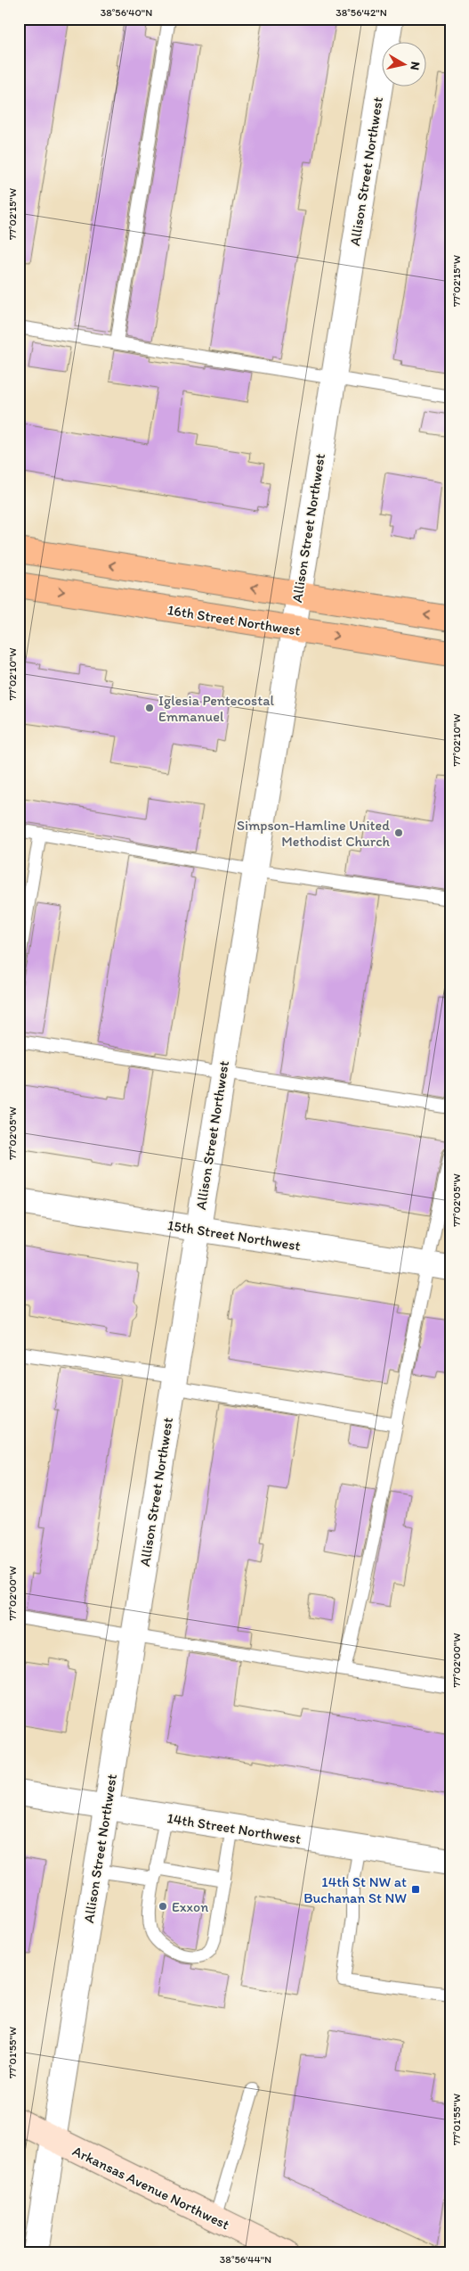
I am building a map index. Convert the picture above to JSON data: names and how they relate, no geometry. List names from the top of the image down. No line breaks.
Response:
{"streets":{"main road":["16th Street Northwest","Arkansas Avenue Northwest"],"street":["Allison Street Northwest","15th Street Northwest","14th Street Northwest"]},"crossings":[["Allison Street Northwest","16th Street Northwest"],["Allison Street Northwest","15th Street Northwest"],["Allison Street Northwest","14th Street Northwest"],["Allison Street Northwest","Arkansas Avenue Northwest"]],"places":{"other":["Iglesia Pentecostal Emmanuel","Simpson-Hamline United Methodist Church","Exxon"],"transit":["14th St NW at Buchanan St NW"]},"north":"right","coordinates":["38°56'40\"N","38°56'42\"N","77°02'15\"W","77°02'10\"W","77°02'05\"W","77°02'00\"W","77°01'55\"W","38°56'44\"N"]}
